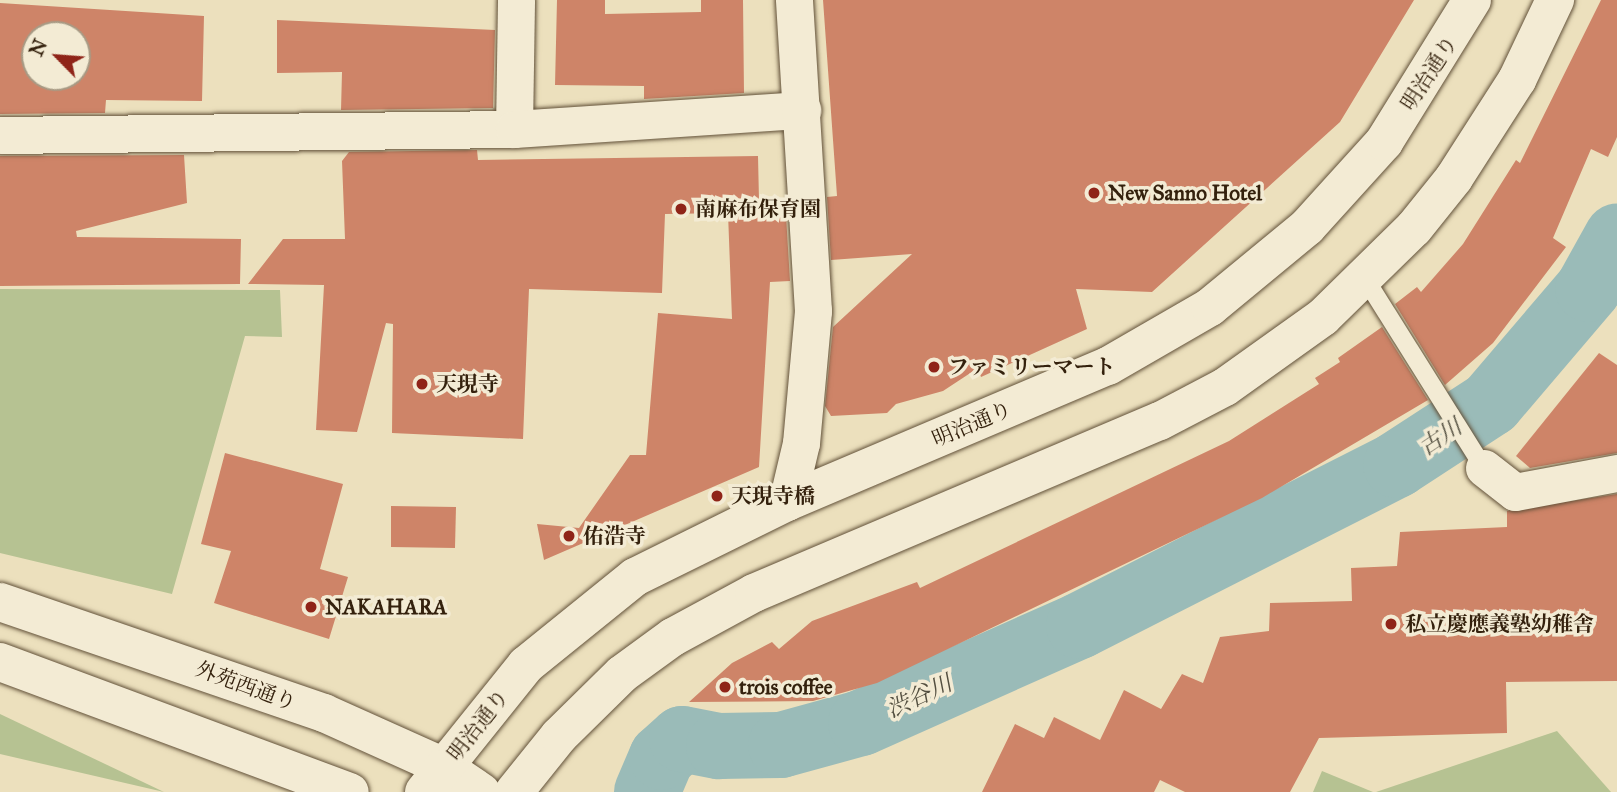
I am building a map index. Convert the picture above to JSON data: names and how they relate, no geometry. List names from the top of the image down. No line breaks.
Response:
{"streets":{"main road":["明治通り","外苑西通り"]},"crossings":[["明治通り","外苑西通り"]],"water":["古川","渋谷川"],"places":["New Sanno Hotel","南麻布保育園","ファミリーマート","天現寺","天現寺橋","佑浩寺","NAKAHARA","私立慶應義塾幼稚舎","trois coffee"],"north":"top left"}
